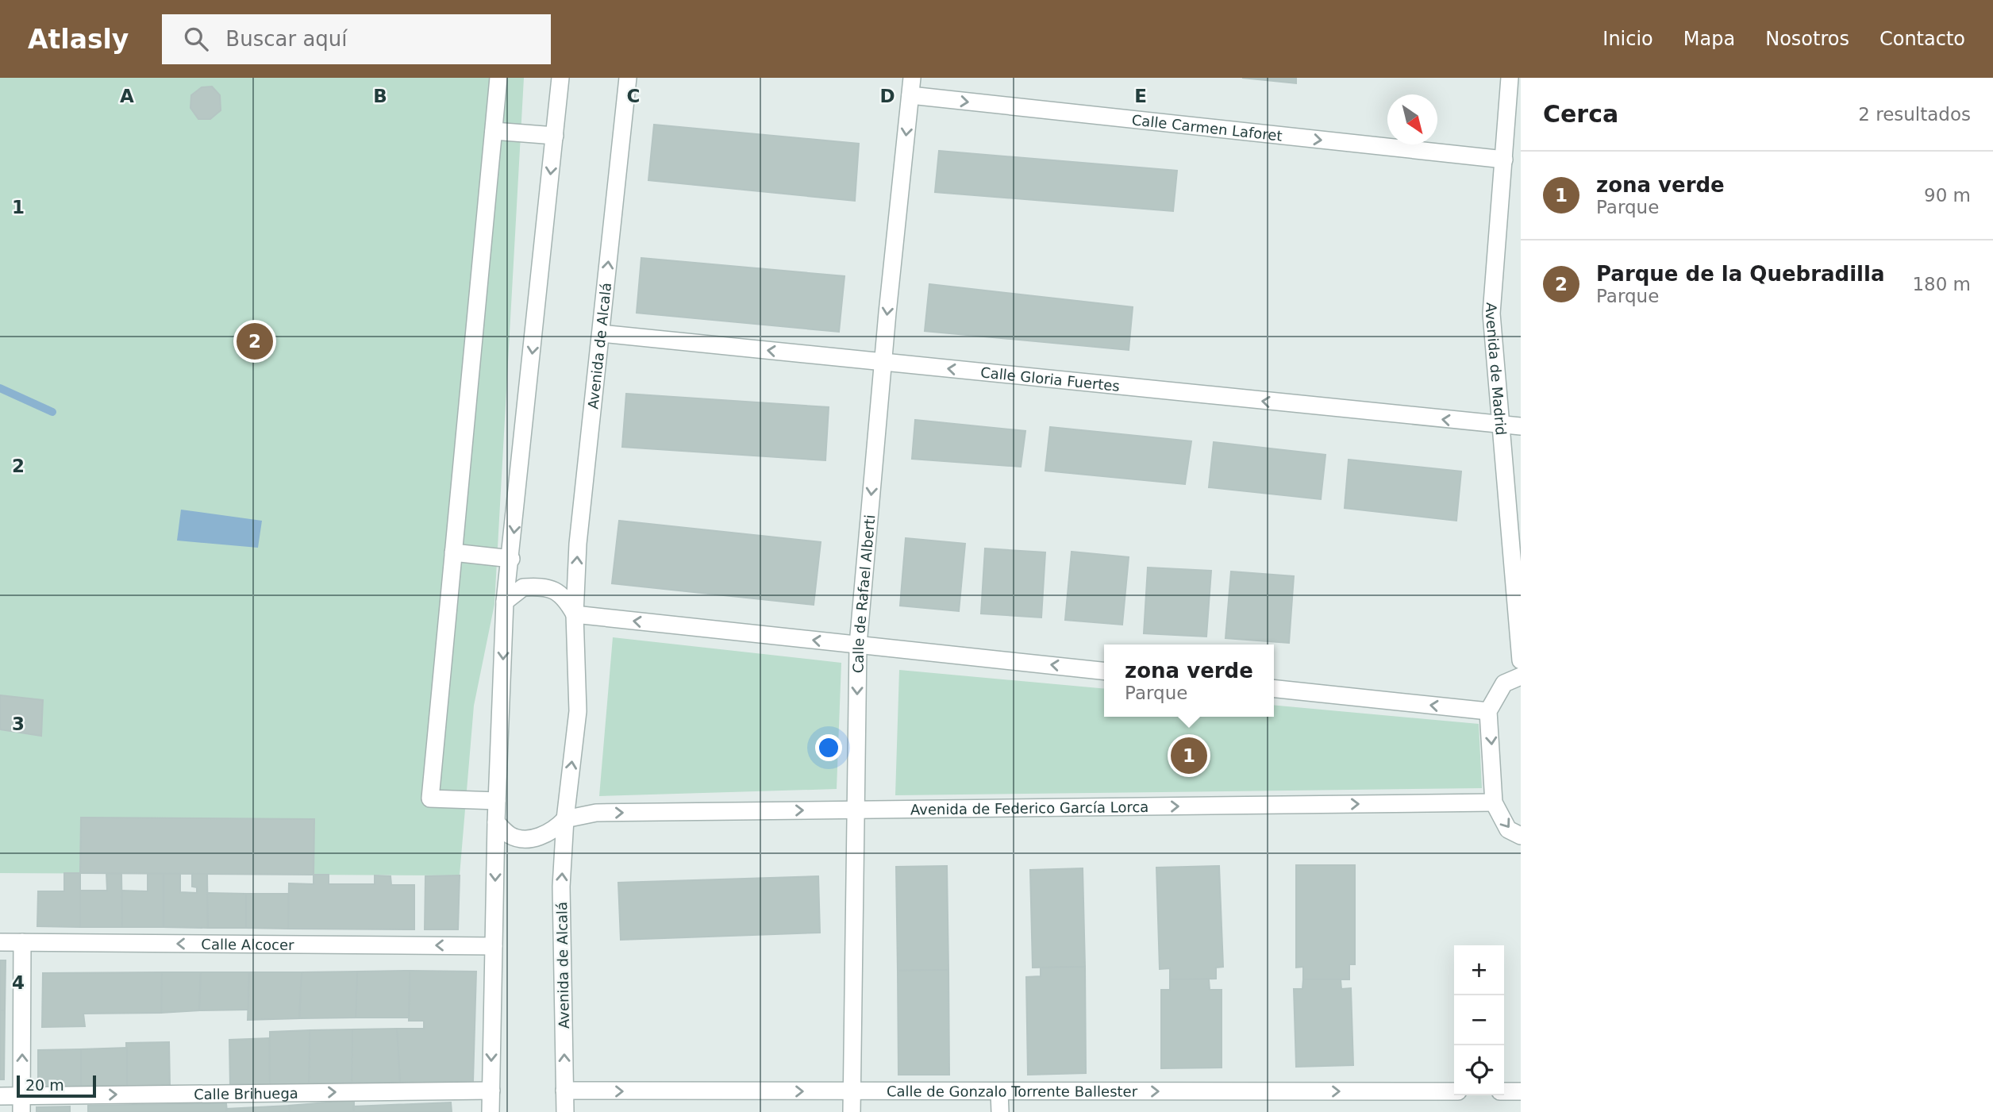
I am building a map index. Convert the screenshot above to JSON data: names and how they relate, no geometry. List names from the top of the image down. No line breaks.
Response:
{"streets":{"street":["Calle Carmen Laforet","Avenida de Alcalá","Avenida de Madrid","Calle Gloria Fuertes","Calle de Rafael Alberti","Avenida de Federico García Lorca","Calle Alcocer","Calle de Gonzalo Torrente Ballester","Calle Brihuega"]},"crossings":[["Calle Carmen Laforet","Avenida de Madrid"],["Calle Carmen Laforet","Calle de Rafael Alberti"],["Avenida de Alcalá","Calle Gloria Fuertes"],["Avenida de Alcalá","Avenida de Federico García Lorca"],["Avenida de Alcalá","Calle de Gonzalo Torrente Ballester"],["Avenida de Madrid","Calle Gloria Fuertes"],["Calle Gloria Fuertes","Calle de Rafael Alberti"],["Calle de Rafael Alberti","Avenida de Federico García Lorca"],["Calle de Rafael Alberti","Calle de Gonzalo Torrente Ballester"]],"one_way":["Calle Carmen Laforet","Calle Gloria Fuertes","Calle de Rafael Alberti","Calle Alcocer","Calle de Gonzalo Torrente Ballester","Calle Brihuega"],"scale_bar":"20 m","north":"bottom right","page":{"header":"Atlasly","search":"Buscar aquí","nav":["Inicio","Mapa","Nosotros","Contacto"],"heading":["Cerca","2 resultados"],"list":[{"mark":"1","name":"zona verde","note":"Parque","value":"90 m"},{"mark":"2","name":"Parque de la Quebradilla","note":"Parque","value":"180 m"}],"pins":["2","1"],"popup":["zona verde","Parque"],"map_buttons":["+","−"],"scale":"20 m"},"grid":{"columns":["A","B","C","D","E"],"rows":["1","2","3","4"]}}
